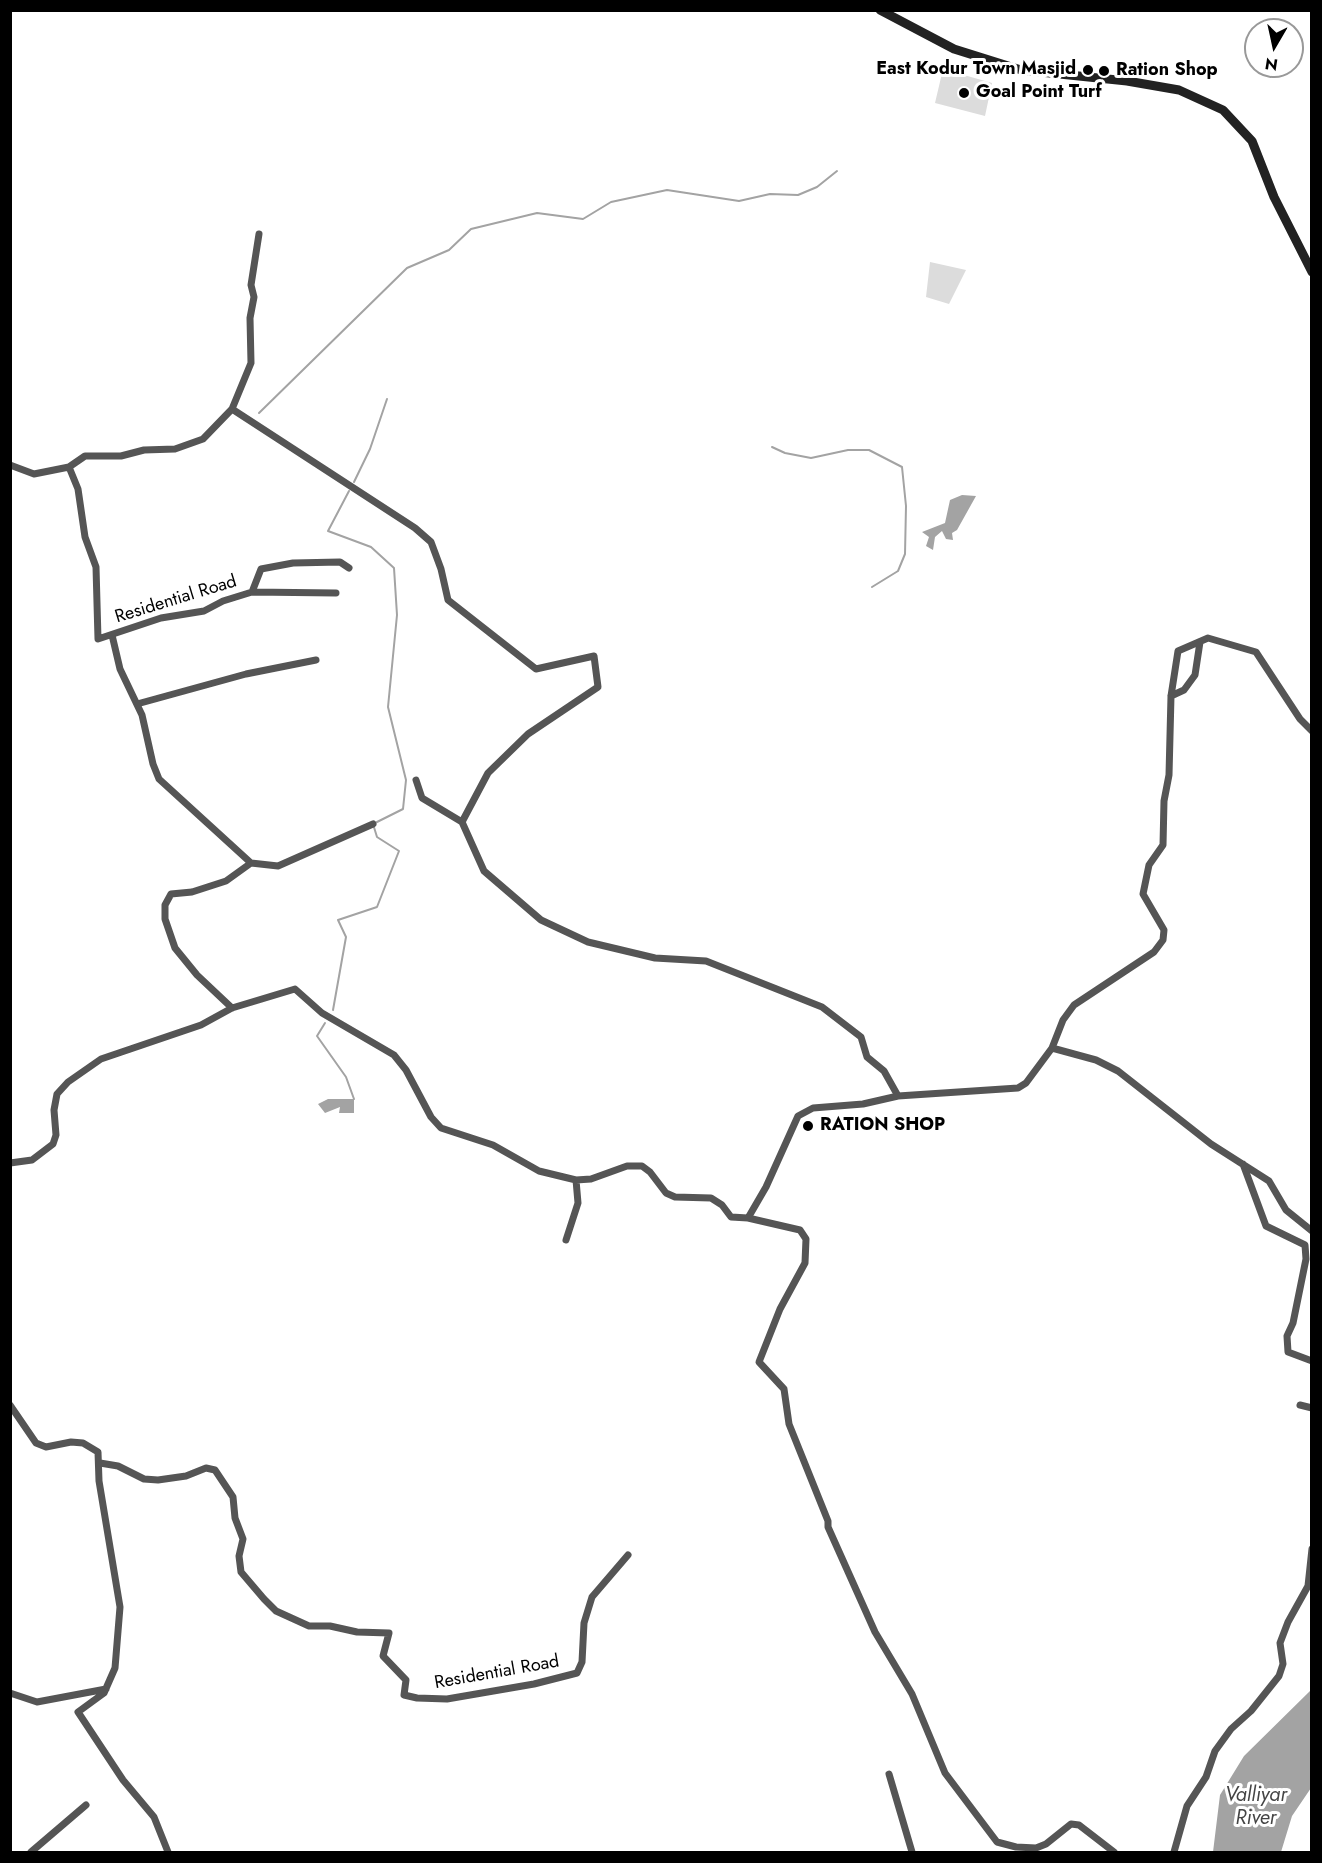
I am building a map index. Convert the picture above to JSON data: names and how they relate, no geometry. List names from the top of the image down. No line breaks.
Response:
{"streets":{"street":["Residential Road"]},"water":["Valliyar River"],"places":["East Kodur Town Masjid","Ration Shop","Goal Point Turf","RATION SHOP"],"north":"bottom"}
